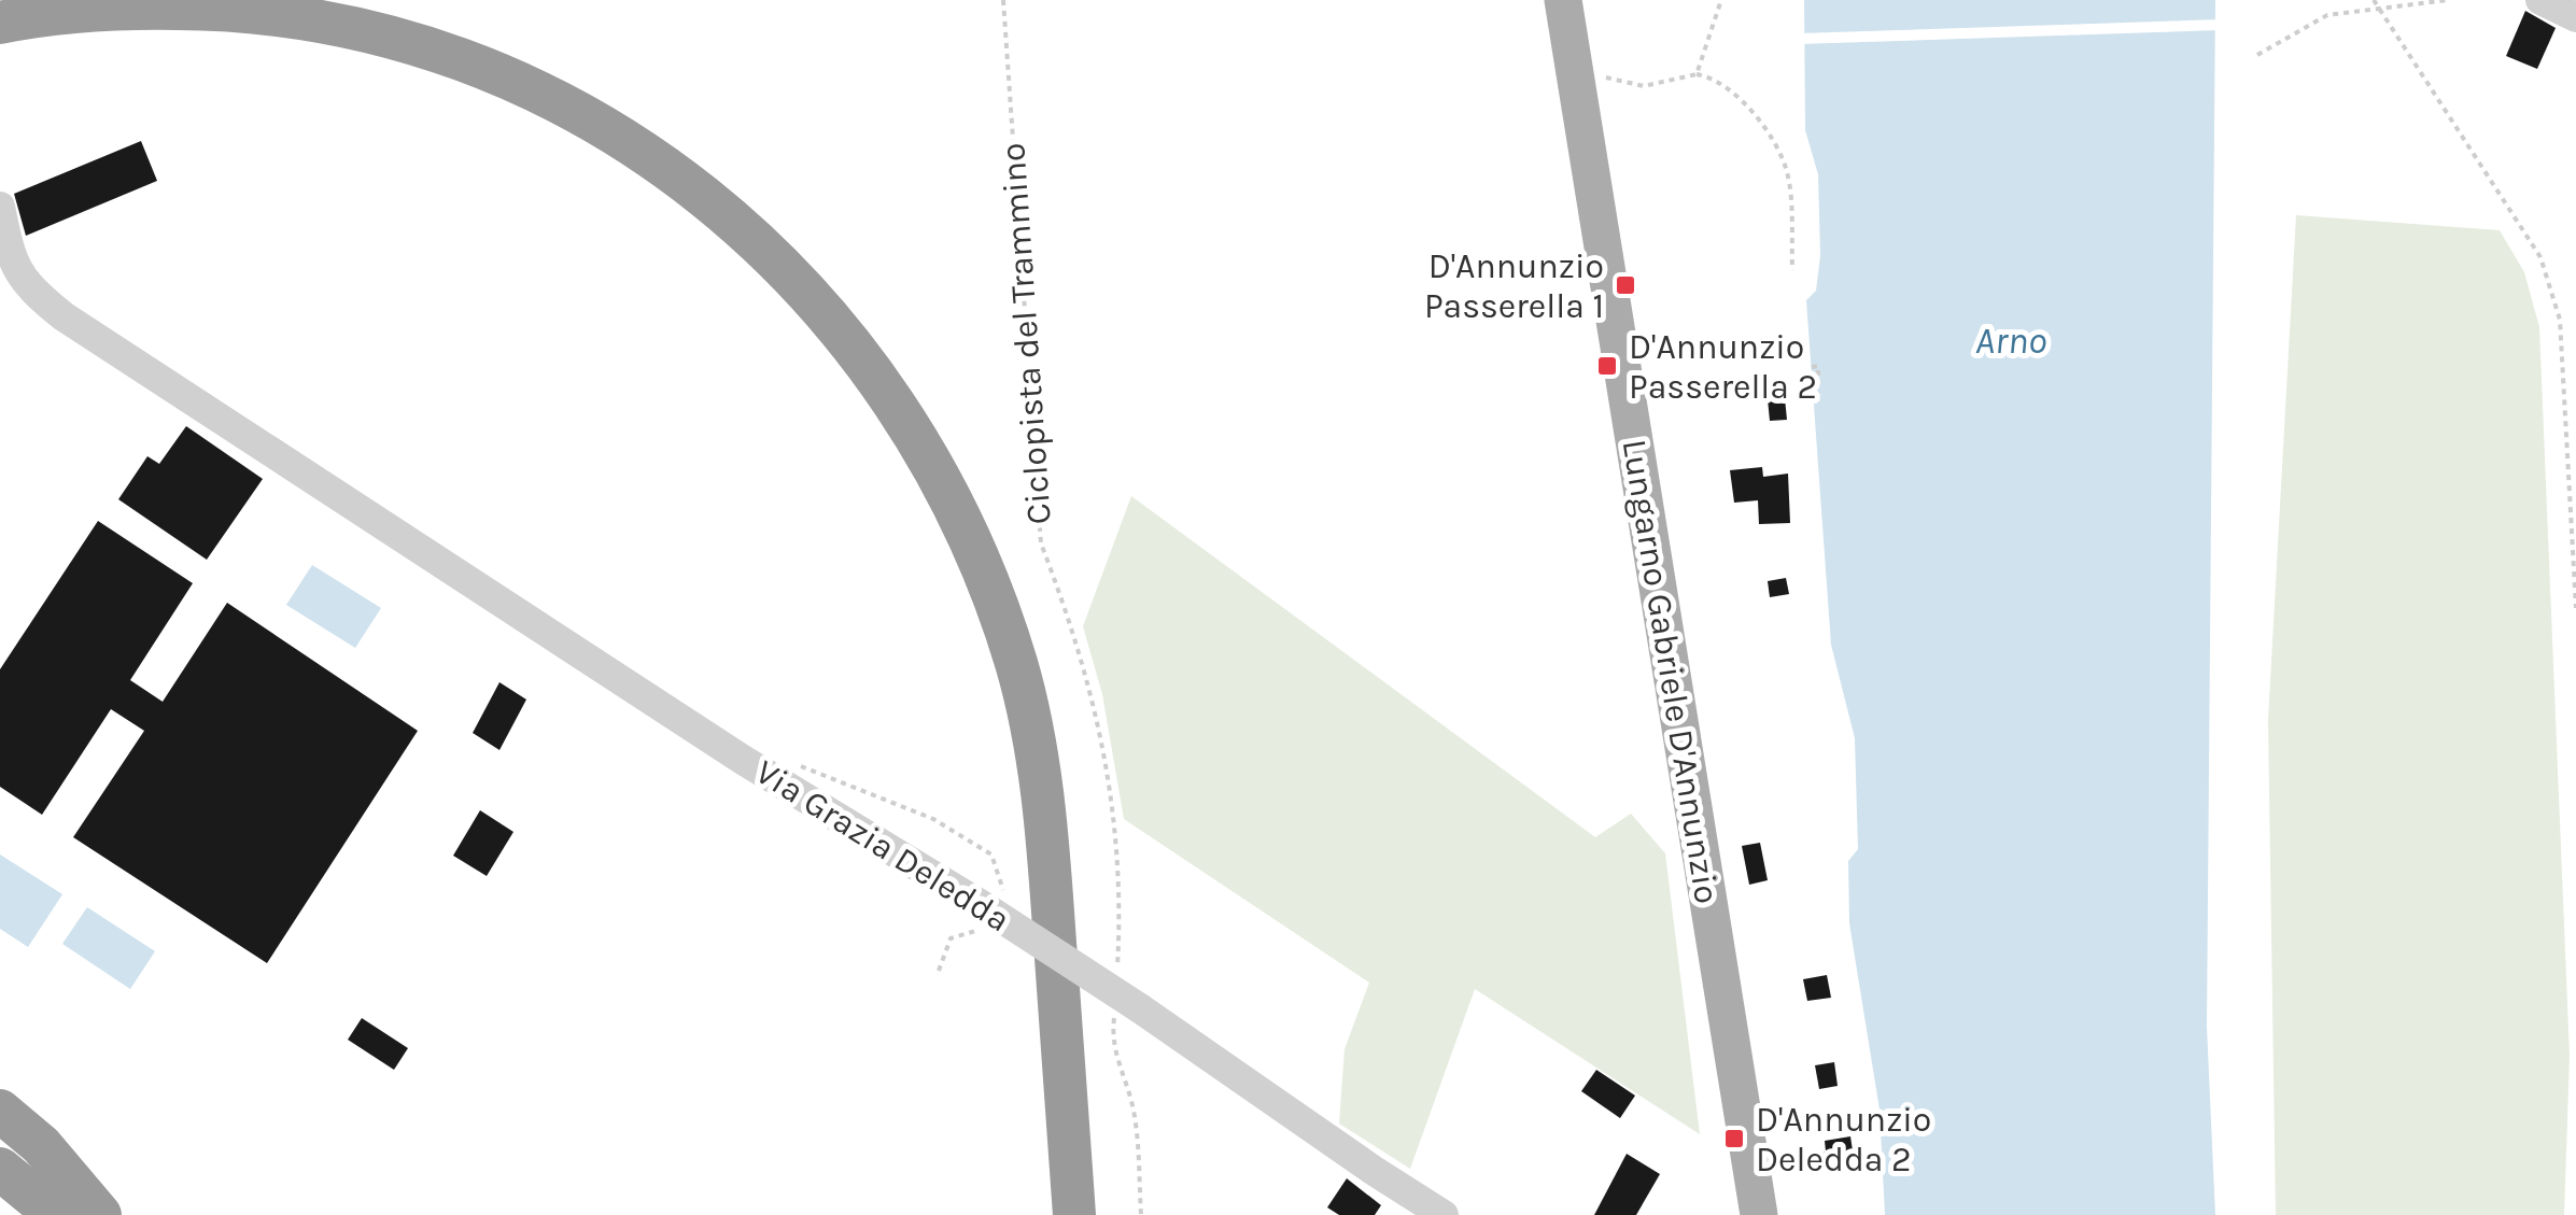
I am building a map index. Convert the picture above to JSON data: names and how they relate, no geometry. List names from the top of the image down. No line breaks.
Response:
{"streets":{"main road":["Lungarno Gabriele D'Annunzio"],"street":["Via Grazia Deledda"],"path":["Ciclopista del Trammino"]},"water":["Arno"],"places":{"transit":["D'Annunzio Passerella 1","D'Annunzio Passerella 2","D'Annunzio Deledda 2"]}}
